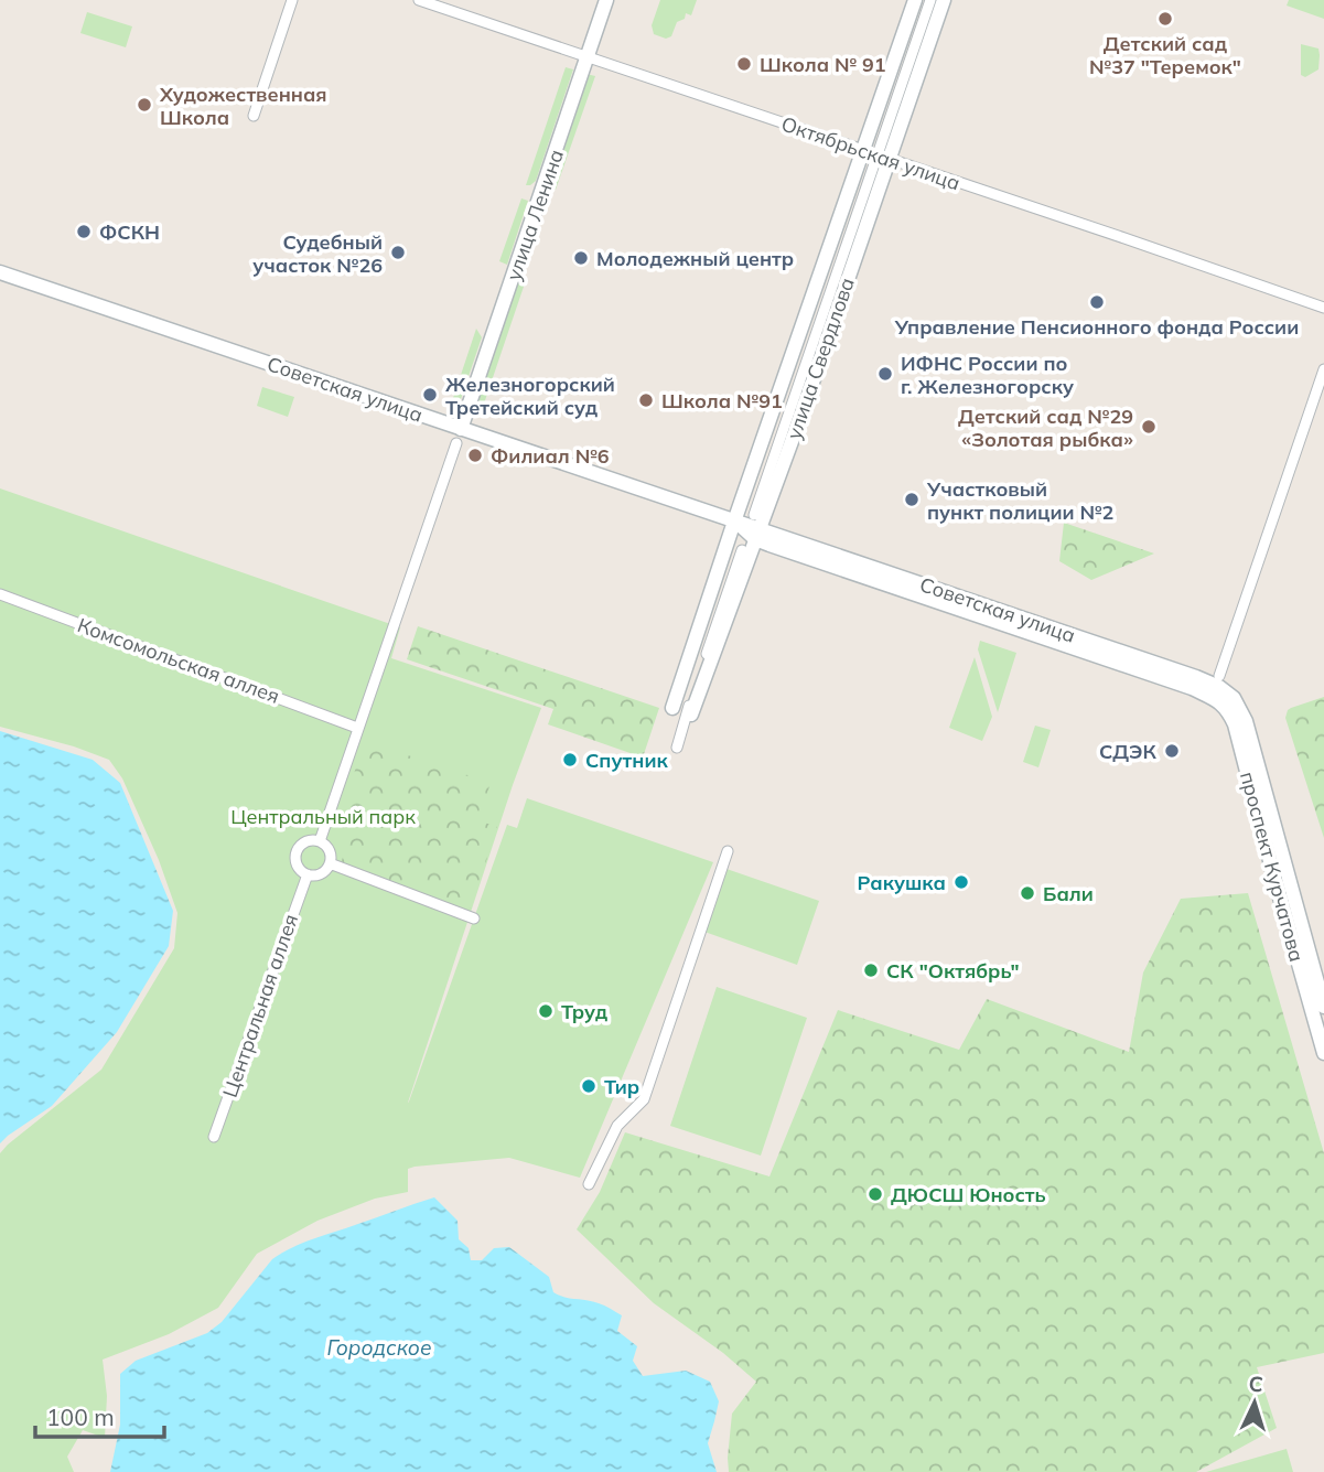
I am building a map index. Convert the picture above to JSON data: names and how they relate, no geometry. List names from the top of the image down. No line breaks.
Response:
{"streets":{"main road":["улица Ленина","улица Свердлова","Советская улица","проспект Курчатова"],"street":["Октябрьская улица","Комсомольская аллея","Центральная аллея"]},"crossings":[["Октябрьская улица","улица Ленина"],["Октябрьская улица","улица Свердлова"],["улица Ленина","Советская улица"],["улица Свердлова","Советская улица"],["Советская улица","проспект Курчатова"]],"water":["Городское"],"parks":["Центральный парк"],"places":["Детский сад №37 \"Теремок\"","Школа № 91","Художественная Школа","ФСКН","Судебный участок №26","Молодежный центр","Управление Пенсионного фонда России","ИФНС России по г. Железногорску","Железногорский Третейский суд","Школа №91","Детский сад №29 «Золотая рыбка»","Филиал №6","Участковый пункт полиции №2","СДЭК","Спутник","Ракушка","Бали","СК \"Октябрь\"","Труд","Тир","ДЮСШ Юность"],"scale_bar":"100 m","north":"top"}
